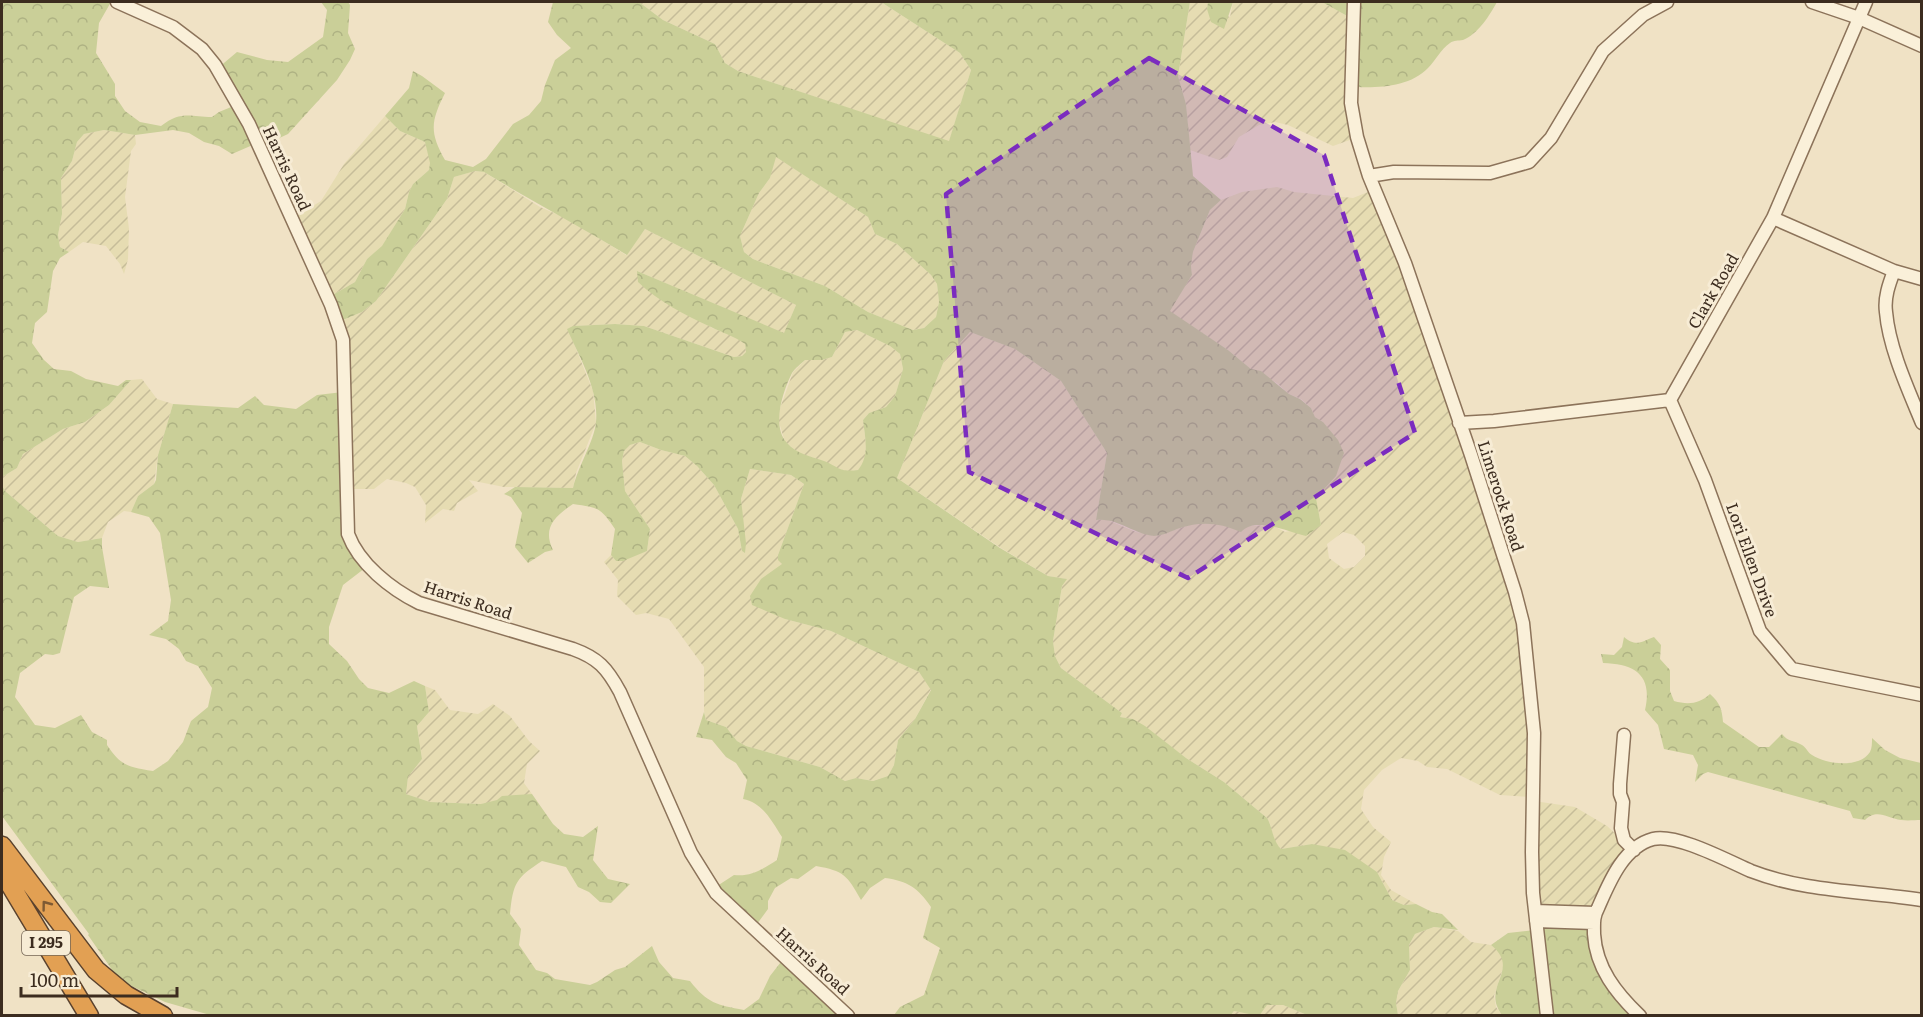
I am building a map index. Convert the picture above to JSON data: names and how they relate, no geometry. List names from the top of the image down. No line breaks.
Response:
{"streets":{"highway":["I 295"],"street":["Harris Road","Clark Road","Limerock Road","Lori Ellen Drive"]},"crossings":[["Clark Road","Lori Ellen Drive"]],"scale_bar":"100 m"}
